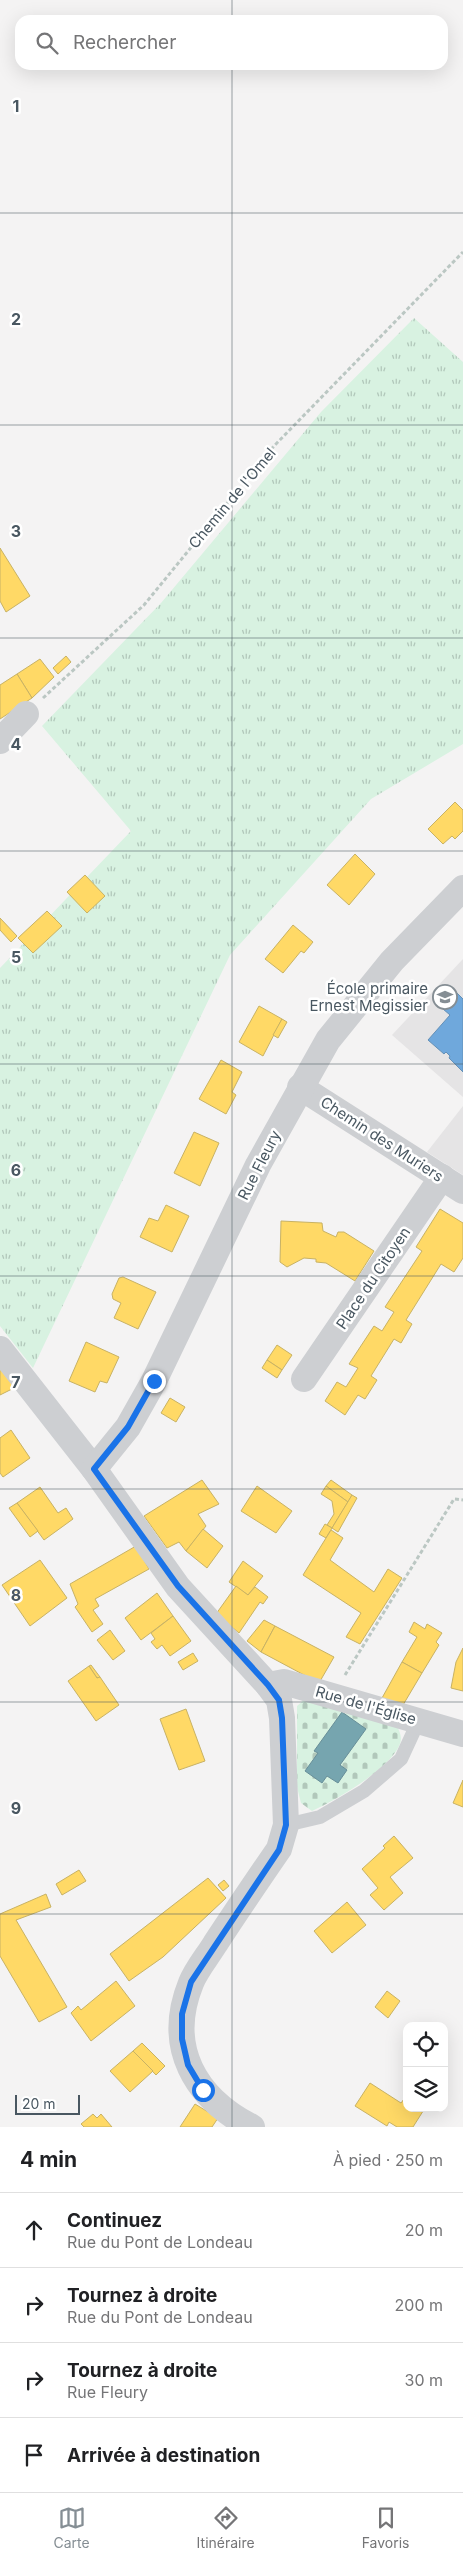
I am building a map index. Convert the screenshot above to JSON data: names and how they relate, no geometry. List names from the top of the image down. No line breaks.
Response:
{"streets":{"street":["Chemin des Muriers","Rue Fleury","Place du Citoyen","Rue de l'Église"],"path":["Chemin de l'Omel"]},"crossings":[["Chemin des Muriers","Rue Fleury"],["Chemin des Muriers","Place du Citoyen"]],"places":{"school or university":["École primaire Ernest Megissier"]},"scale_bar":"20 m","page":{"search":"Rechercher","scale":"20 m","heading":["4 min","À pied · 250 m"],"list":[["Continuez","Rue du Pont de Londeau","20 m"],["Tournez à droite","Rue du Pont de Londeau","200 m"],["Tournez à droite","Rue Fleury","30 m"],"Arrivée à destination"],"nav":["Carte","Itinéraire","Favoris"]},"grid":{"rows":["1","2","3","4","5","6","7","8","9"]}}
